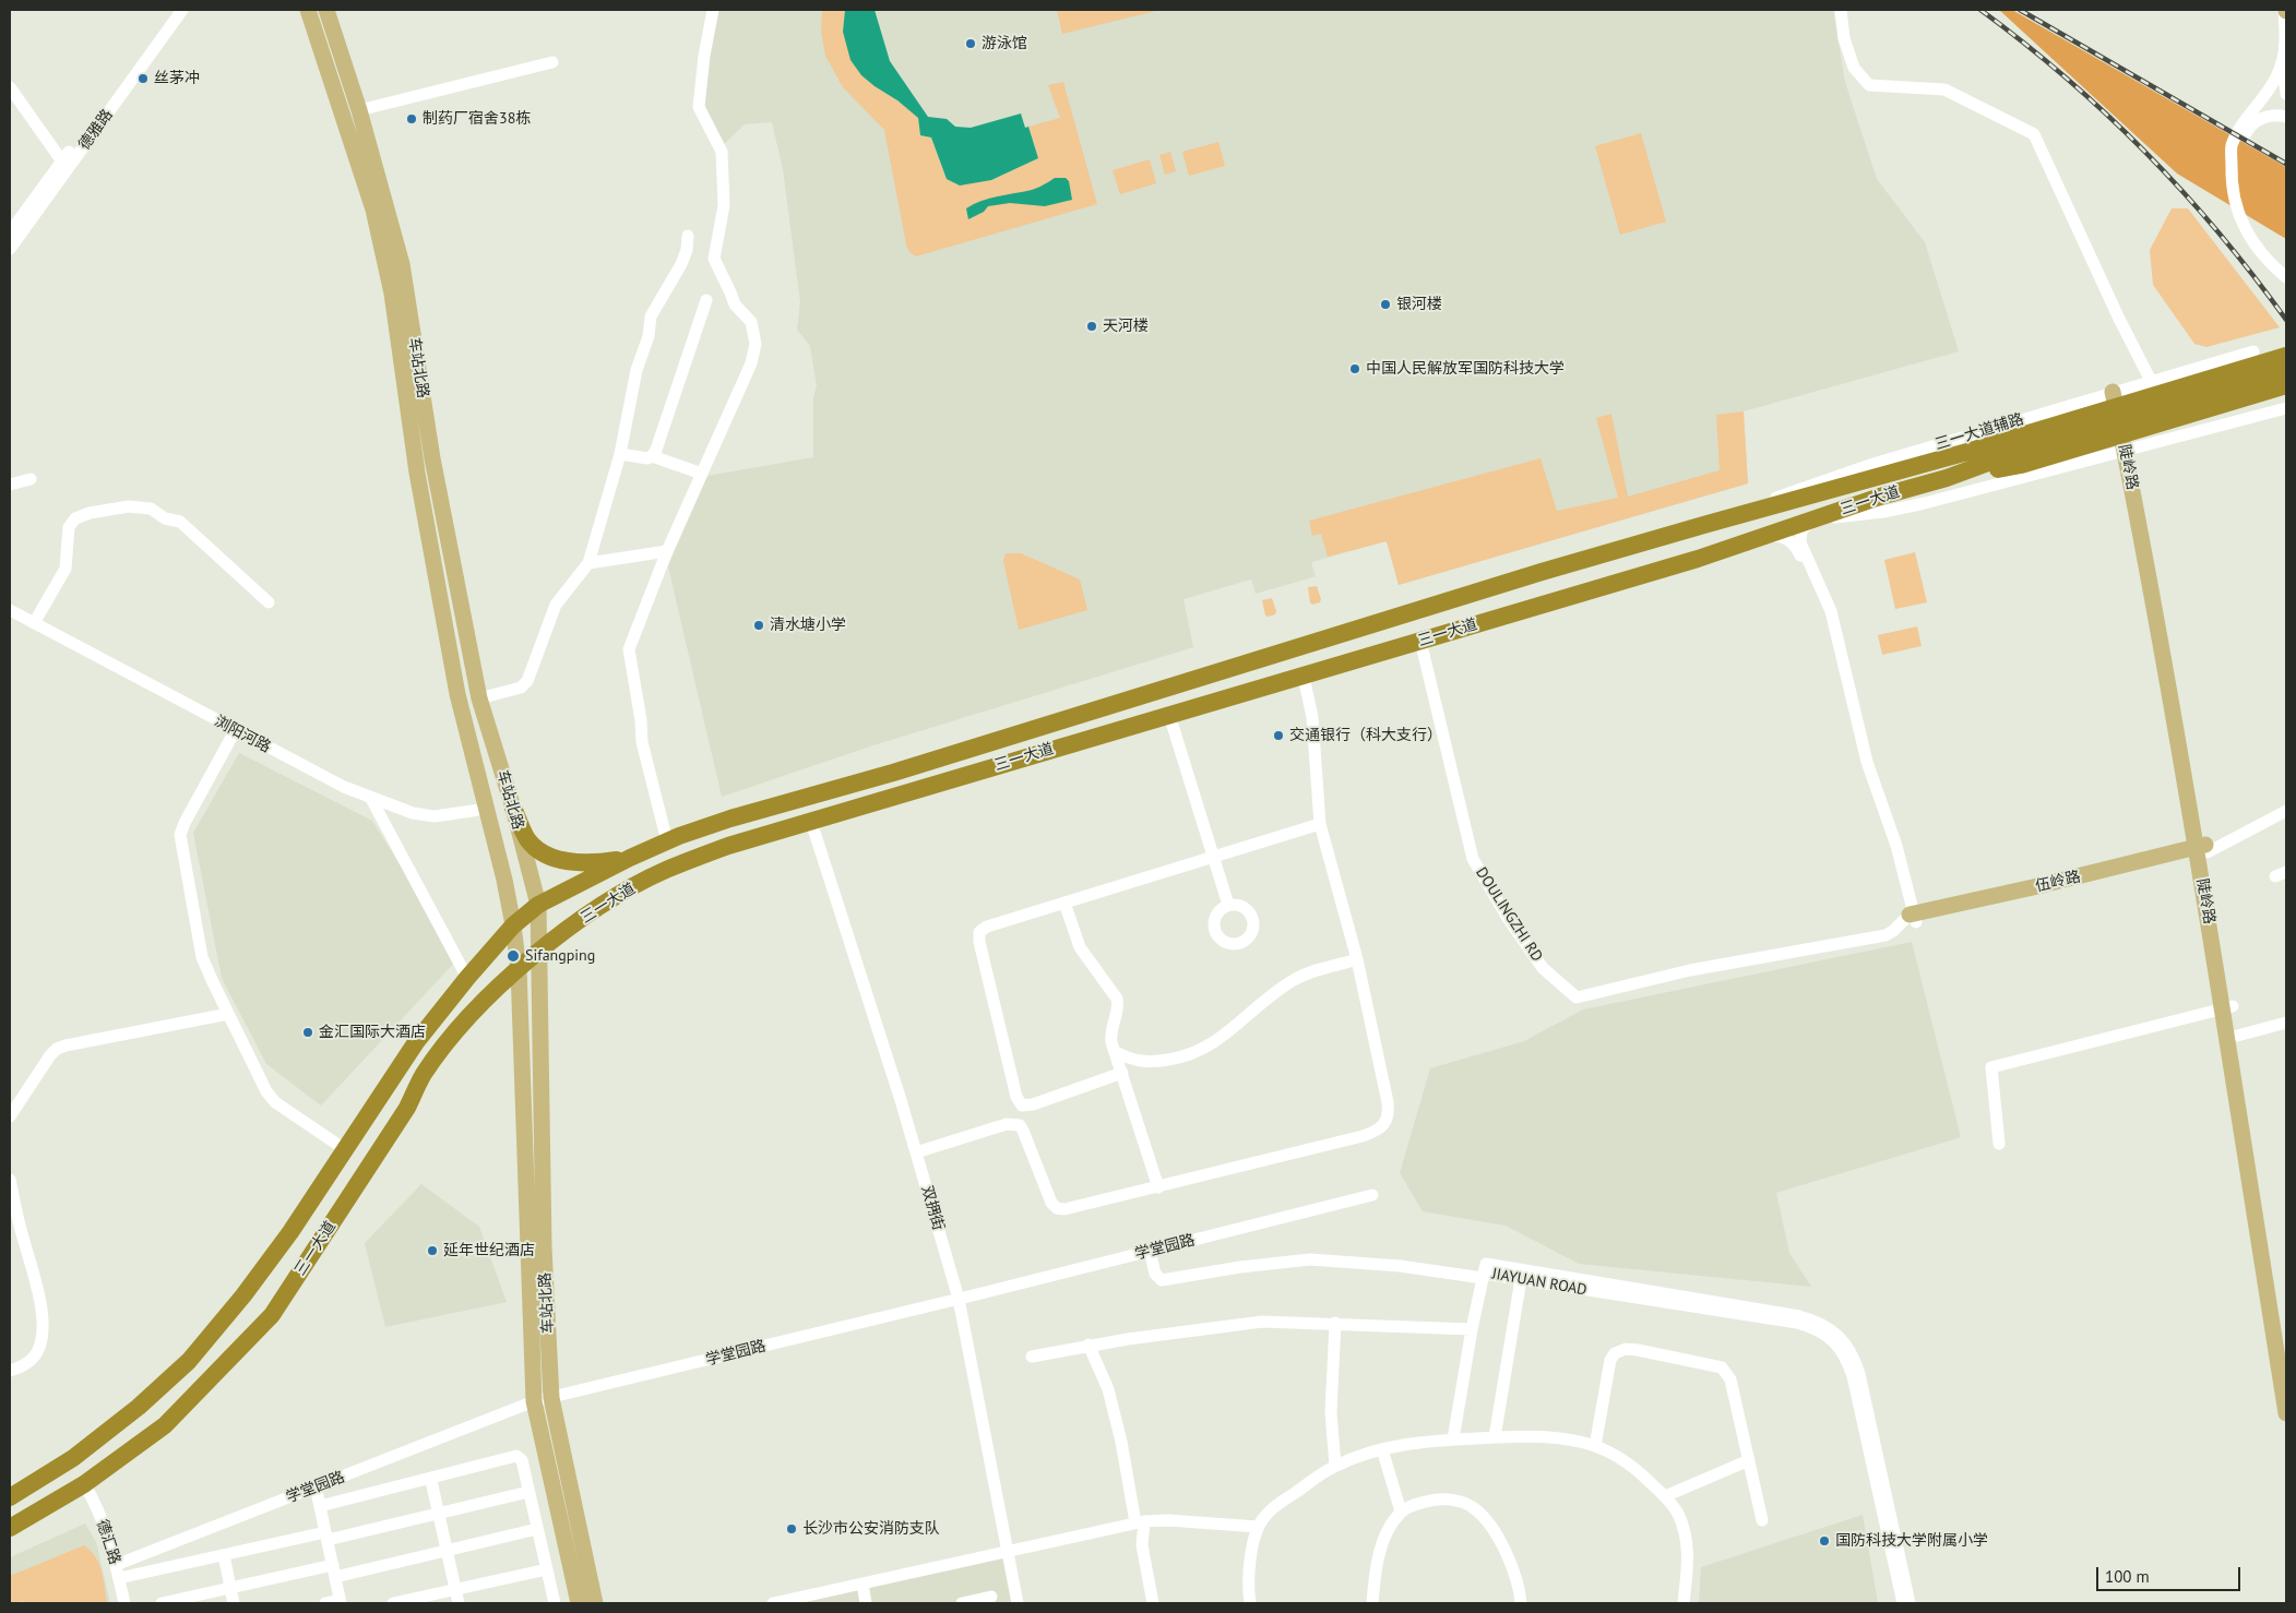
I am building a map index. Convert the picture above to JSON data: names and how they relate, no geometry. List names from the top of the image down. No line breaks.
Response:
{"streets":{"highway":["三一大道"],"main road":["车站北路","陡岭路","伍岭路"],"street":["德雅路","三一大道辅路","浏阳河路","DOULINGZHI RD","双拥街","学堂园路","JIAYUAN ROAD","德汇路"]},"crossings":[["车站北路","三一大道"],["车站北路","浏阳河路"],["车站北路","学堂园路"],["三一大道辅路","陡岭路"],["三一大道辅路","三一大道"],["陡岭路","伍岭路"],["三一大道","DOULINGZHI RD"],["三一大道","双拥街"],["三一大道","德汇路"],["伍岭路","DOULINGZHI RD"],["双拥街","学堂园路"],["学堂园路","JIAYUAN ROAD"],["学堂园路","德汇路"]],"places":["游泳馆","丝茅冲","制药厂宿舍38栋","银河楼","天河楼","中国人民解放军国防科技大学","清水塘小学","交通银行（科大支行）","Sifangping","金汇国际大酒店","延年世纪酒店","长沙市公安消防支队","国防科技大学附属小学"],"scale_bar":"100 m"}
